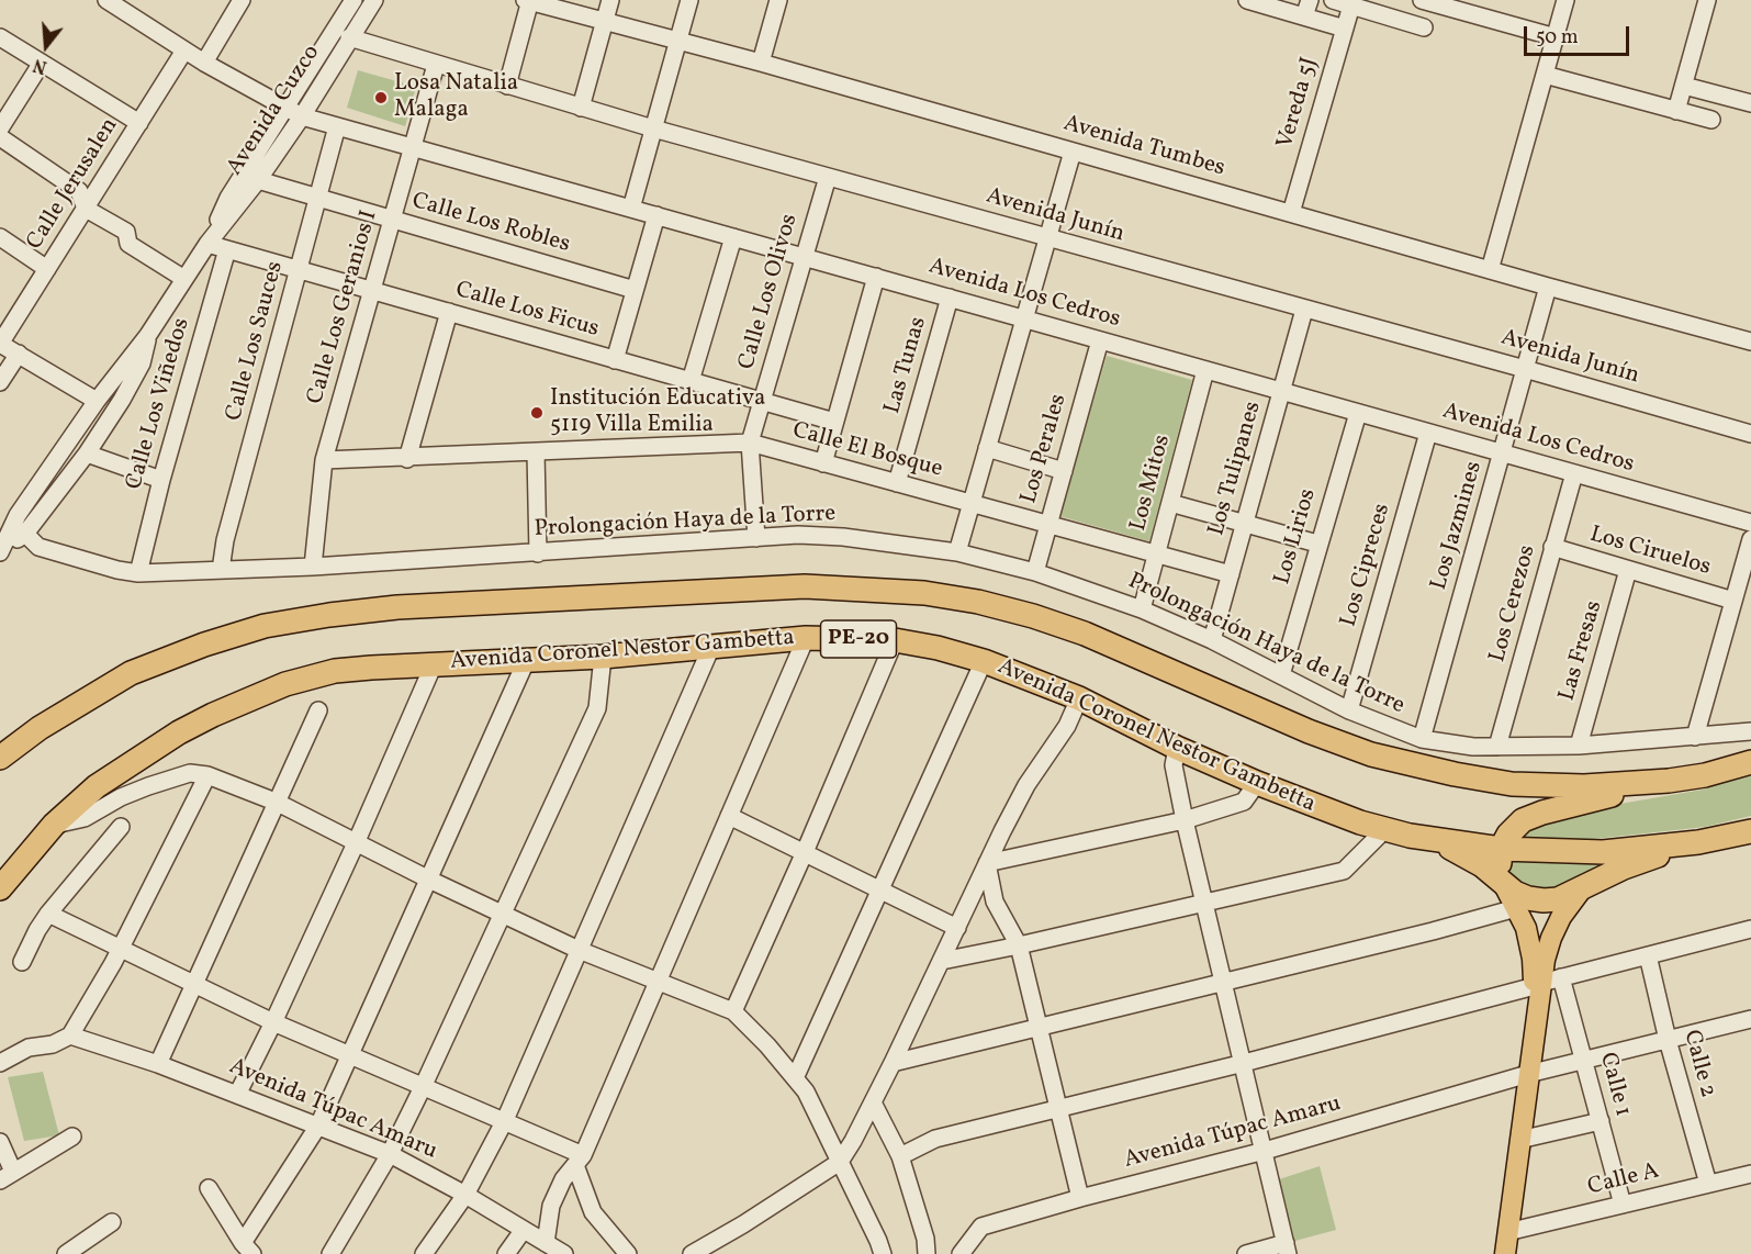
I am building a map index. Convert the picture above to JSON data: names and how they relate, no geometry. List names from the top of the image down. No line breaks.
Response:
{"streets":{"highway":["PE-20","Avenida Coronel Nestor Gambetta"],"street":["Vereda 5J","Avenida Cuzco","Avenida Tumbes","Calle Jerusalen","Avenida Junín","Calle Los Robles","Calle Los Olivos","Avenida Los Cedros","Calle Los Geranios I","Calle Los Ficus","Calle Los Sauces","Las Tunas","Calle Los Viñedos","Los Perales","Calle El Bosque","Los Tulipanes","Los Mitos","Prolongación Haya de la Torre","Los Jazmines","Los Lirios","Los Ciruelos","Los Cipreces","Los Cerezos","Las Fresas","Calle 2","Calle 1","Avenida Túpac Amaru","Calle A"]},"crossings":[["Vereda 5J","Avenida Tumbes"],["Avenida Cuzco","Avenida Junín"],["Avenida Cuzco","Calle Los Robles"],["Avenida Cuzco","Avenida Los Cedros"],["Avenida Cuzco","Calle Los Ficus"],["Avenida Cuzco","Prolongación Haya de la Torre"],["Avenida Tumbes","Los Jazmines"],["Calle Jerusalen","Avenida Los Cedros"],["Avenida Junín","Calle Los Olivos"],["Avenida Junín","Calle Los Geranios I"],["Avenida Junín","Los Tulipanes"],["Avenida Junín","Los Jazmines"],["Calle Los Robles","Calle Los Geranios I"],["Calle Los Robles","Calle Los Sauces"],["Calle Los Olivos","Avenida Los Cedros"],["Calle Los Olivos","Calle Los Ficus"],["Calle Los Olivos","Calle El Bosque"],["Calle Los Olivos","Prolongación Haya de la Torre"],["Avenida Los Cedros","Calle Los Geranios I"],["Avenida Los Cedros","Calle Los Sauces"],["Avenida Los Cedros","Las Tunas"],["Avenida Los Cedros","Los Perales"],["Avenida Los Cedros","Los Tulipanes"],["Avenida Los Cedros","Los Mitos"],["Avenida Los Cedros","Los Jazmines"],["Avenida Los Cedros","Los Lirios"],["Avenida Los Cedros","Los Cipreces"],["Avenida Los Cedros","Los Cerezos"],["Calle Los Geranios I","Calle Los Ficus"],["Calle Los Geranios I","Calle El Bosque"],["Calle Los Geranios I","Prolongación Haya de la Torre"],["Calle Los Ficus","Calle Los Sauces"],["Calle Los Ficus","Calle Los Viñedos"],["Calle Los Sauces","Prolongación Haya de la Torre"],["Las Tunas","Calle El Bosque"],["Calle Los Viñedos","Prolongación Haya de la Torre"],["Los Perales","Calle El Bosque"],["Los Perales","Prolongación Haya de la Torre"],["Calle El Bosque","Los Tulipanes"],["Calle El Bosque","Los Mitos"],["Los Tulipanes","Prolongación Haya de la Torre"],["Los Mitos","Prolongación Haya de la Torre"],["Prolongación Haya de la Torre","Los Jazmines"],["Prolongación Haya de la Torre","Los Lirios"],["Prolongación Haya de la Torre","Los Cipreces"],["Prolongación Haya de la Torre","Los Cerezos"],["Prolongación Haya de la Torre","Las Fresas"],["Los Ciruelos","Los Cerezos"],["Los Ciruelos","Las Fresas"],["Calle 2","Avenida Túpac Amaru"],["Calle 2","Calle A"],["Calle 1","Avenida Túpac Amaru"],["Calle 1","Calle A"]],"places":["Losa Natalia Malaga","Institución Educativa 5119 Villa Emilia"],"scale_bar":"50 m","north":"bottom"}
